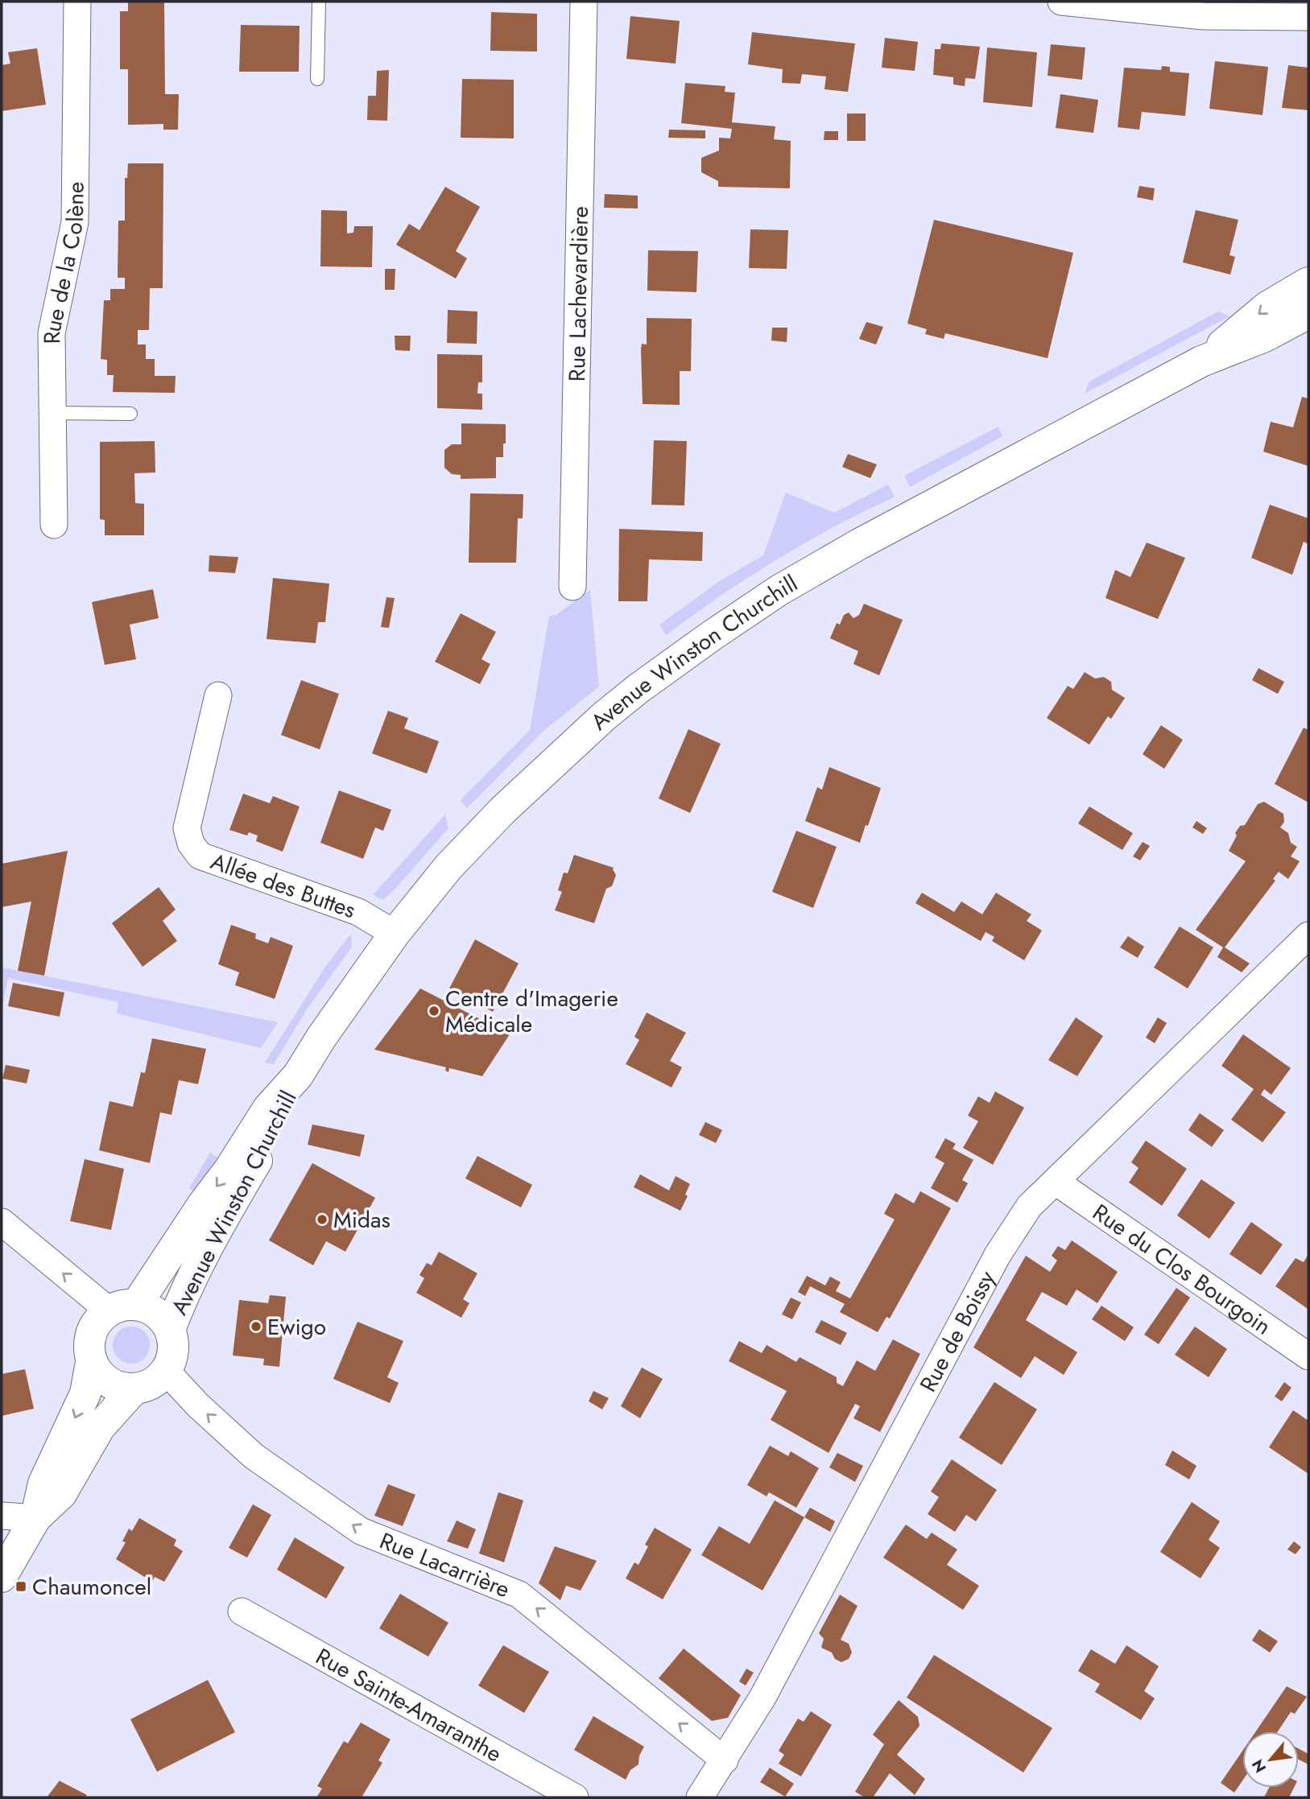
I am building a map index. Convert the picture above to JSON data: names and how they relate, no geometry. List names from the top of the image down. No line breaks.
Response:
{"streets":{"street":["Rue de la Colène","Rue Lachevardière","Avenue Winston Churchill","Allée des Buttes","Rue du Clos Bourgoin","Rue de Boissy","Rue Lacarrière","Rue Sainte-Amaranthe"]},"crossings":[["Avenue Winston Churchill","Allée des Buttes"],["Avenue Winston Churchill","Rue Lacarrière"],["Rue du Clos Bourgoin","Rue de Boissy"],["Rue de Boissy","Rue Lacarrière"]],"one_way":["Rue Lacarrière"],"places":{"other":["Centre d'Imagerie Médicale","Midas","Ewigo"],"transit":["Chaumoncel"]},"north":"bottom left"}
